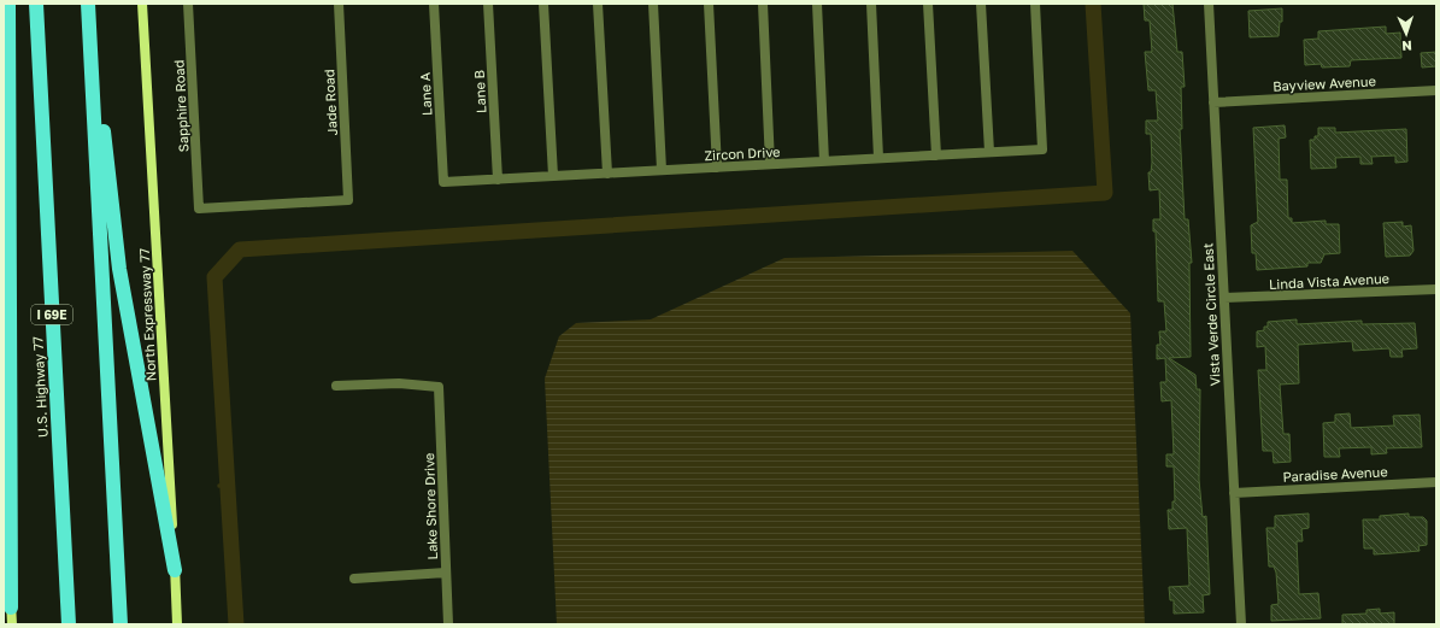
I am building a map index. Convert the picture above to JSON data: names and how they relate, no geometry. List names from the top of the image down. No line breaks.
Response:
{"streets":{"highway":["I 69E","U.S. Highway 77"],"main road":["North Expressway 77"],"street":["Bayview Avenue","Lane B","Lane A","Jade Road","Sapphire Road","Zircon Drive","Linda Vista Avenue","Vista Verde Circle East","Paradise Avenue","Lake Shore Drive"]},"crossings":[["Bayview Avenue","Vista Verde Circle East"],["Lane B","Zircon Drive"],["Lane A","Zircon Drive"],["Jade Road","Sapphire Road"],["Linda Vista Avenue","Vista Verde Circle East"],["Vista Verde Circle East","Paradise Avenue"]],"north":"bottom"}
